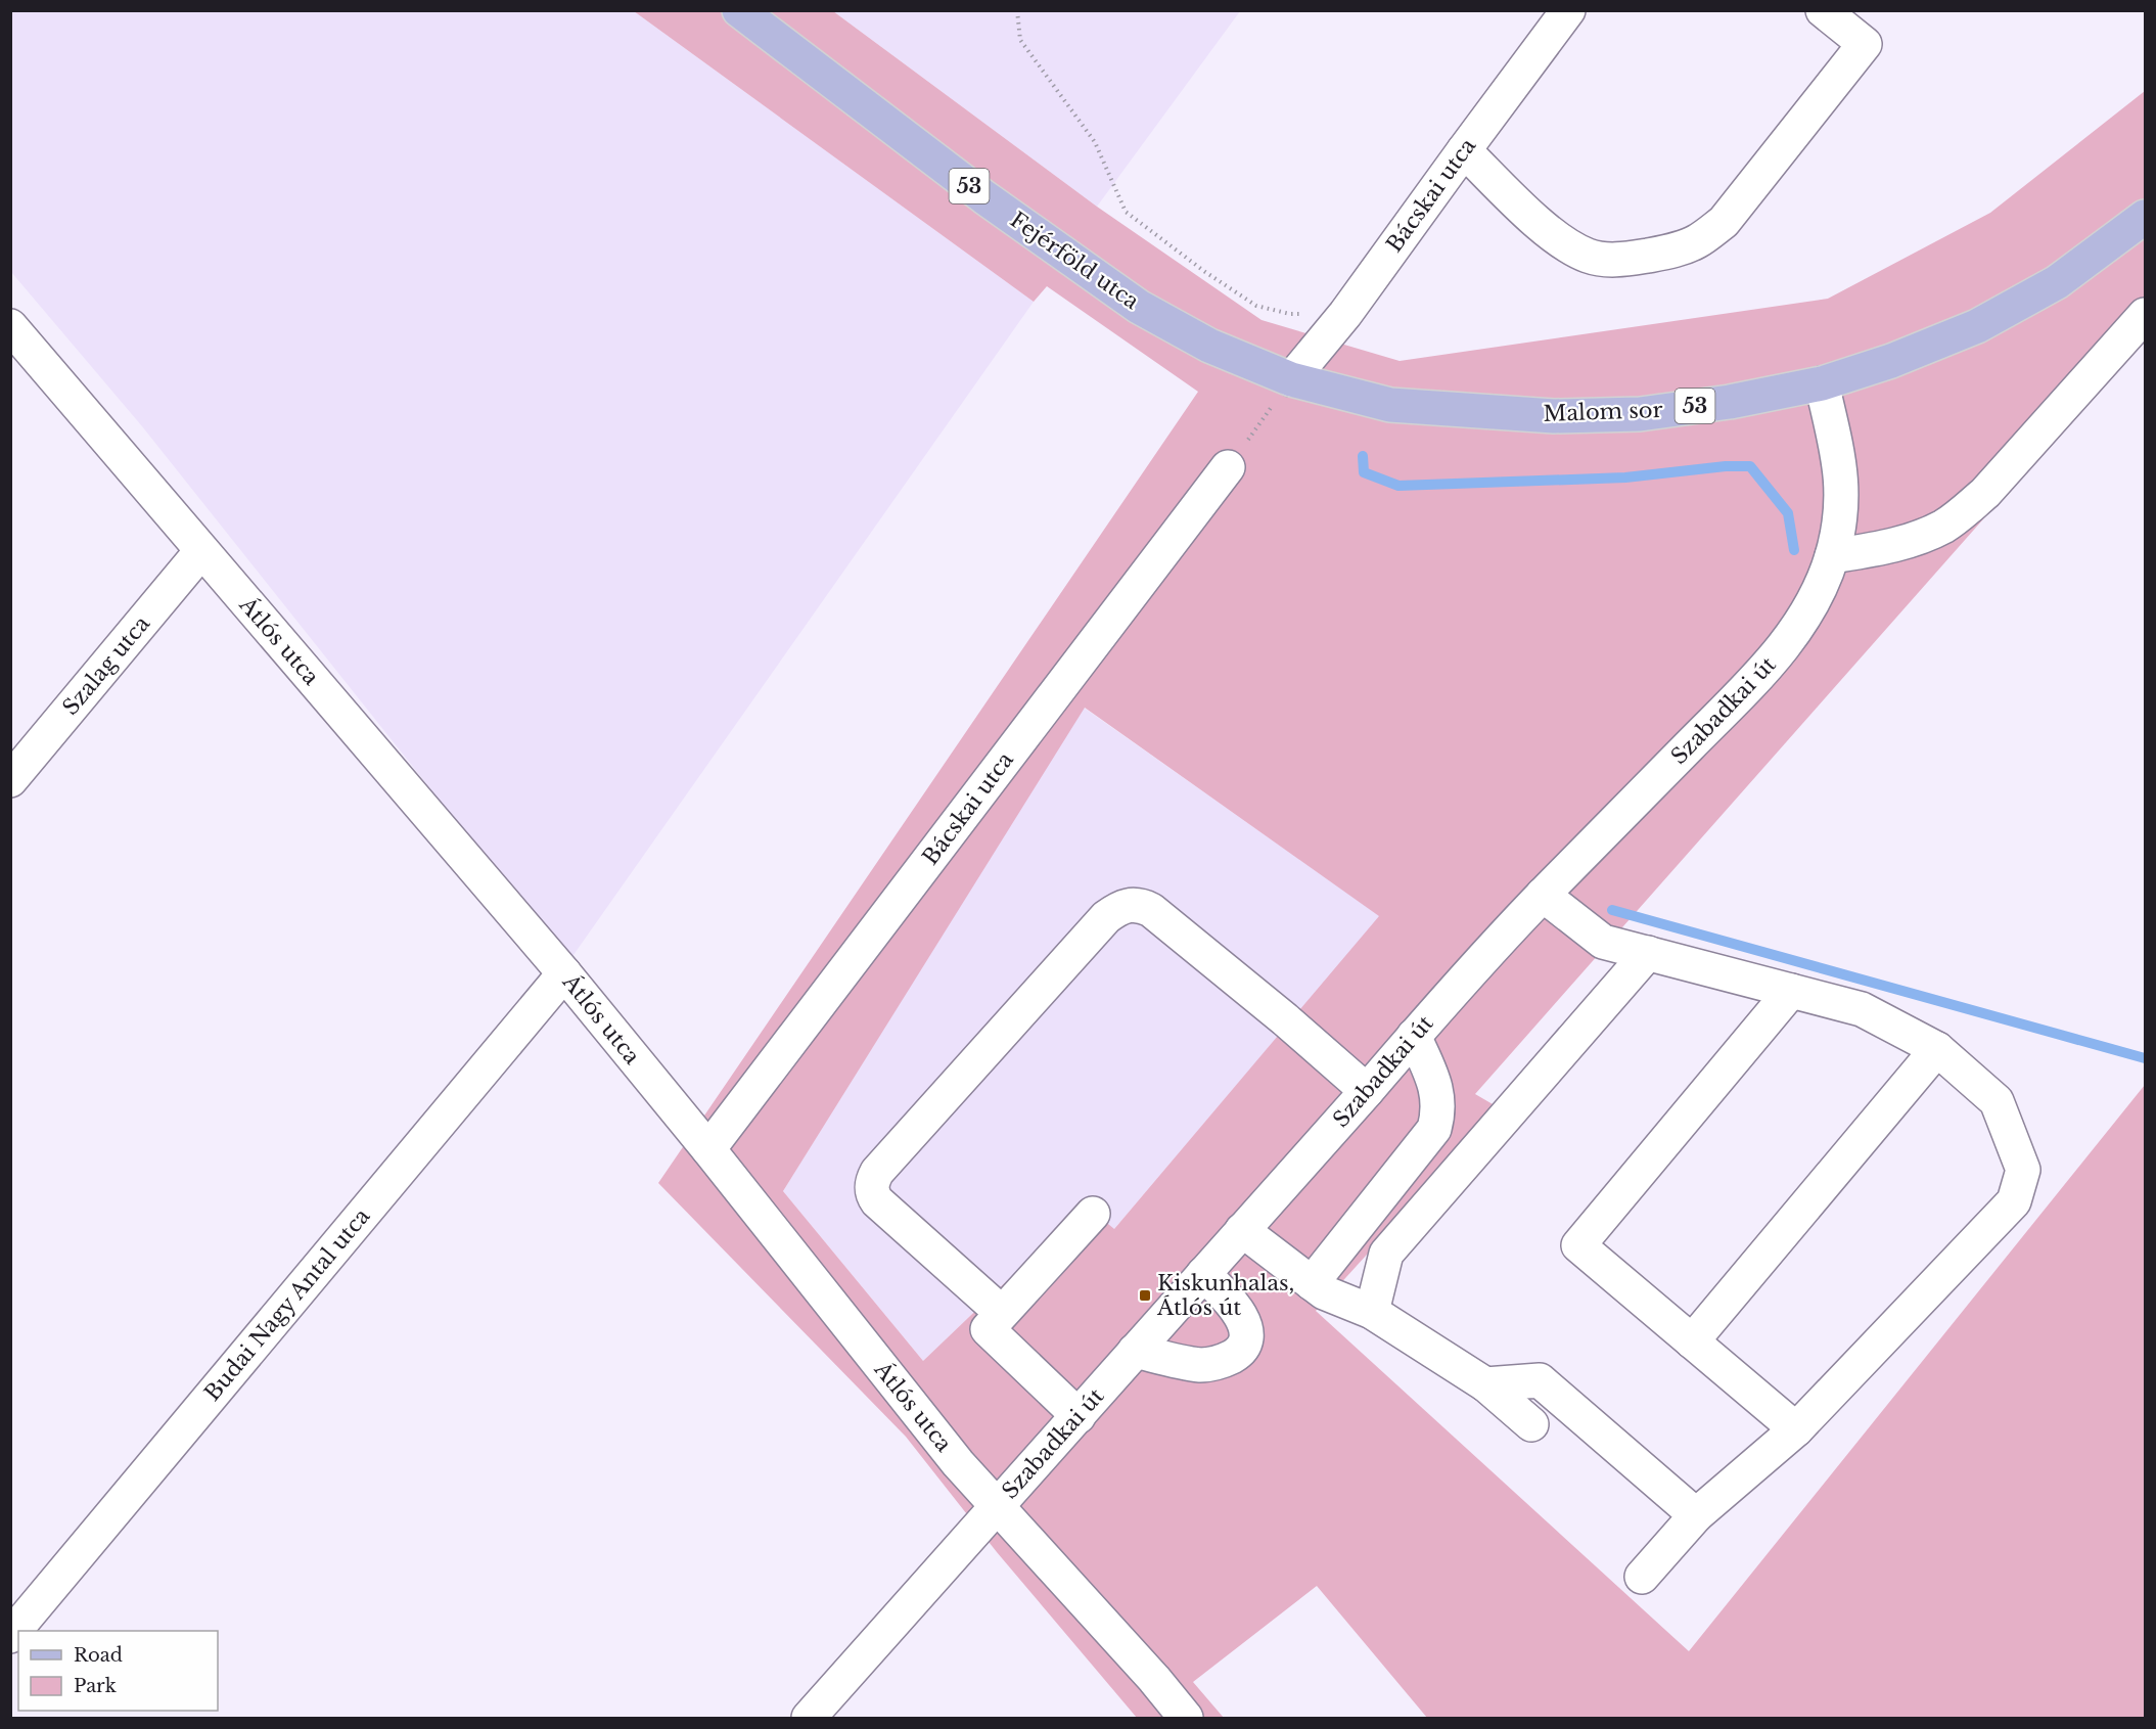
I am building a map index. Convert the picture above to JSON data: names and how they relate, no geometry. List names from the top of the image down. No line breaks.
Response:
{"streets":{"main road":["53","Fejérföld utca","Malom sor"],"street":["Bácskai utca","Átlós utca","Szalag utca","Szabadkai út","Budai Nagy Antal utca"]},"crossings":[["Bácskai utca","Malom sor"],["Bácskai utca","Átlós utca"],["Fejérföld utca","Malom sor"],["Malom sor","Szabadkai út"],["Átlós utca","Szalag utca"],["Átlós utca","Szabadkai út"],["Átlós utca","Budai Nagy Antal utca"]],"places":{"transit":["Kiskunhalas, Átlós út"]},"legend":["Road","Park"]}
